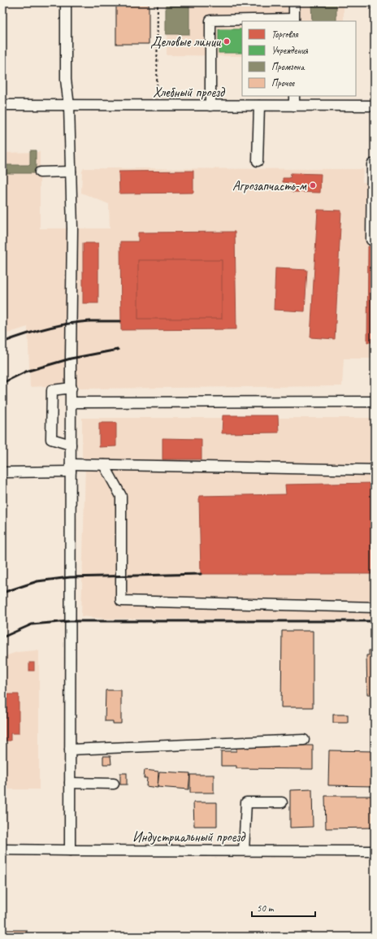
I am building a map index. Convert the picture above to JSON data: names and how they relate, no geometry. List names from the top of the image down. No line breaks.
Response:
{"streets":{"street":["Хлебный проезд","Индустриальный проезд"]},"places":["Деловые линии","Агрозапчасть-м"],"legend":["Торговля","Учреждения","Промзона","Прочее"],"scale_bar":"50 m"}
